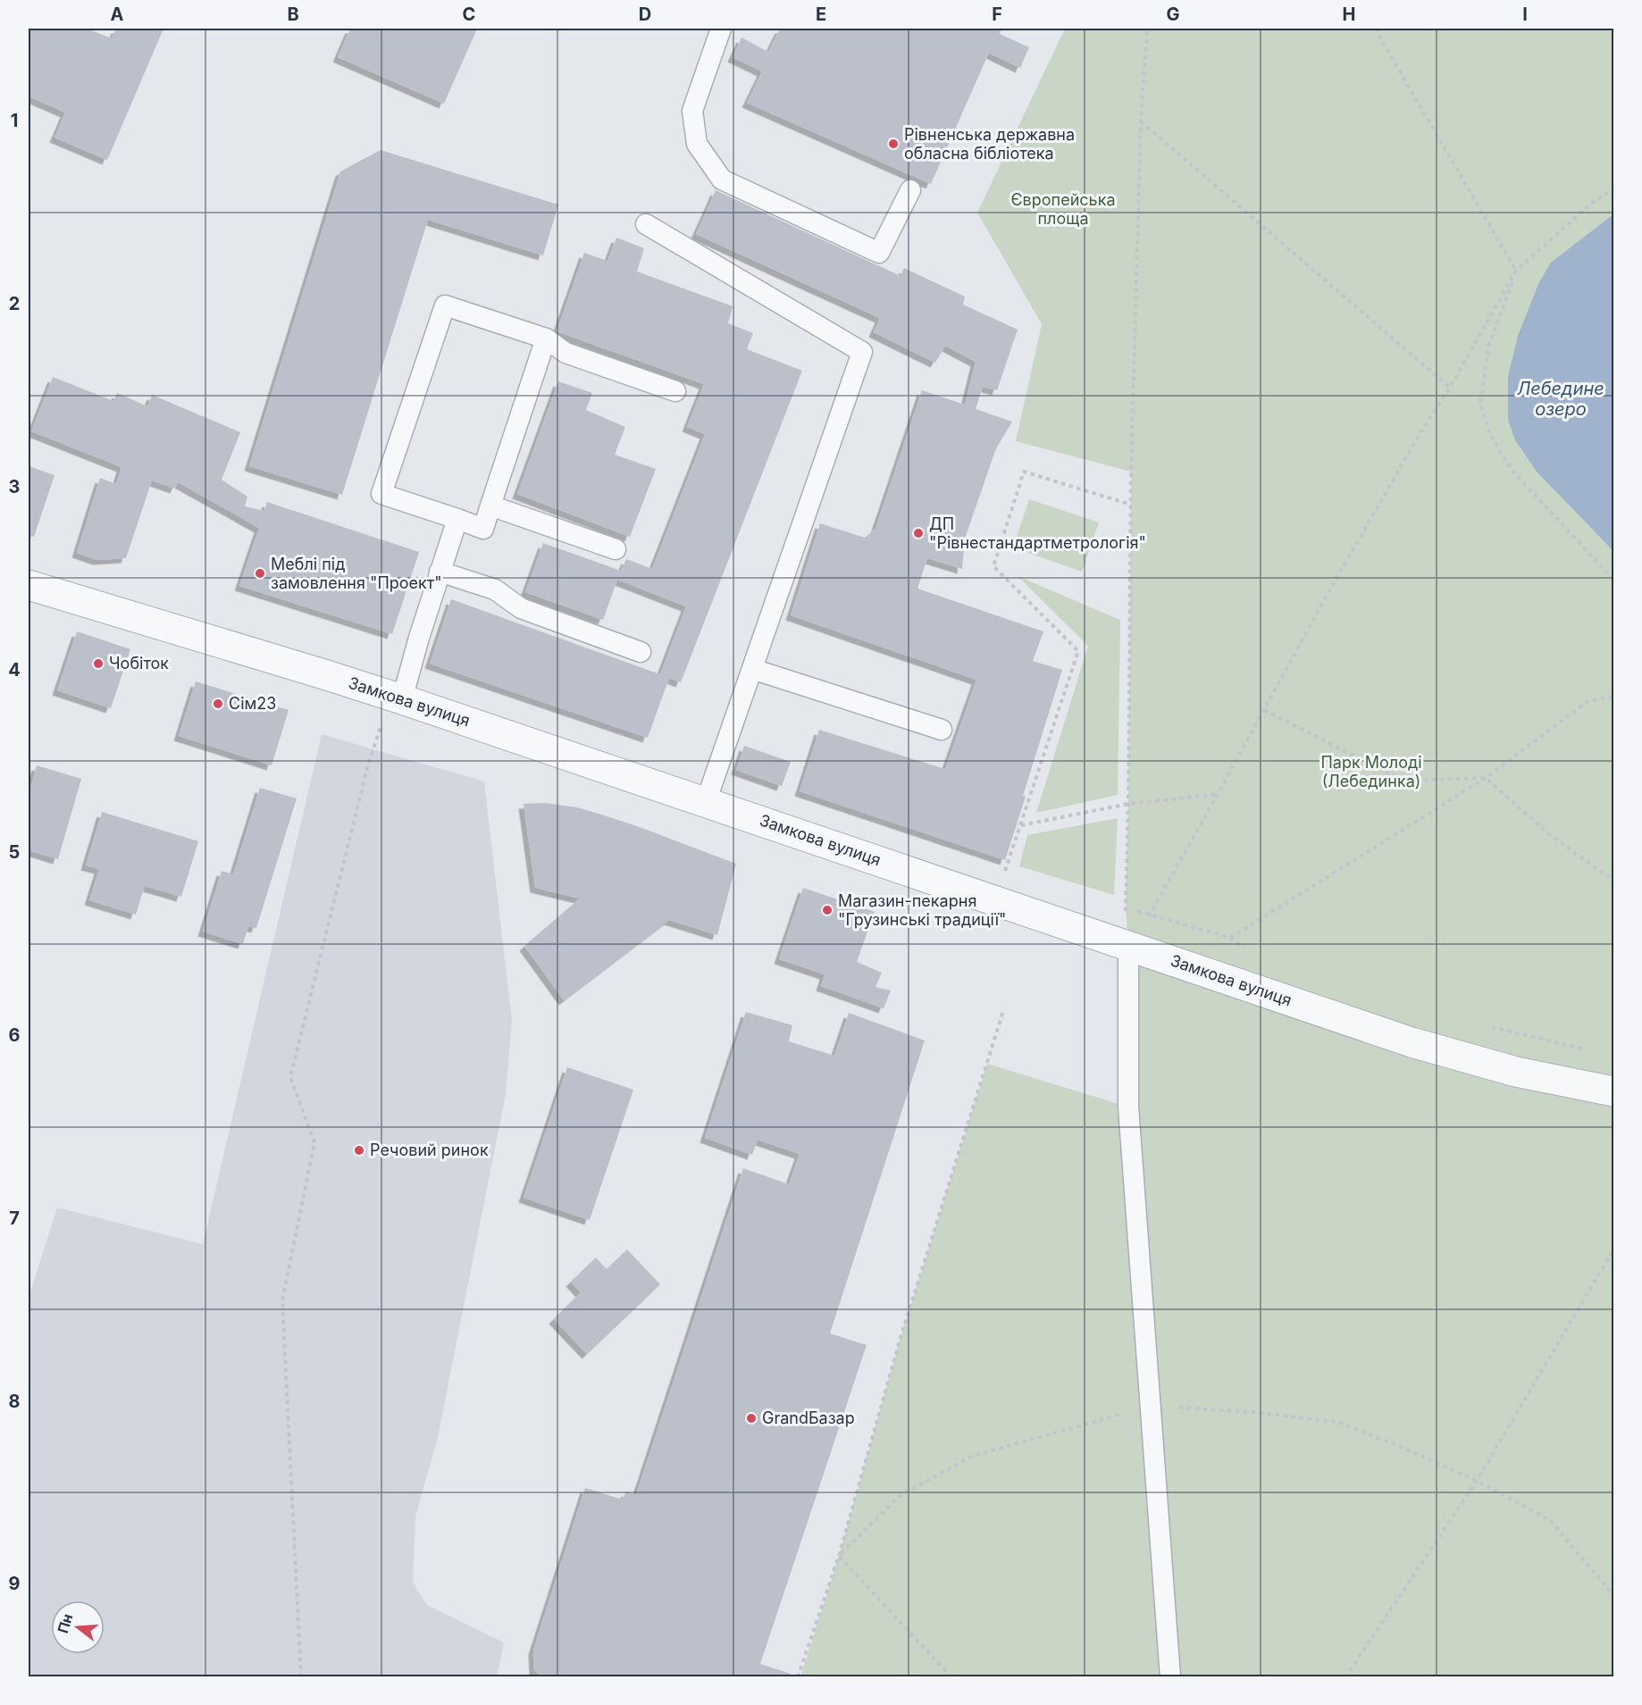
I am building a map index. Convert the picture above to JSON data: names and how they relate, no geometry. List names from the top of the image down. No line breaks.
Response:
{"streets":{"street":["Замкова вулиця"]},"water":["Лебедине озеро"],"parks":["Європейська площа","Парк Молоді (Лебединка)"],"places":["Рівненська державна обласна бібліотека","ДП \"Рівнестандартметрологія\"","Меблі під замовлення \"Проект\"","Чобіток","Сім23","Магазин-пекарня \"Грузинські традиції\"","Речовий ринок","GrandБазар"],"north":"left","grid":{"columns":["A","B","C","D","E","F","G","H","I"],"rows":["1","2","3","4","5","6","7","8","9"]}}
